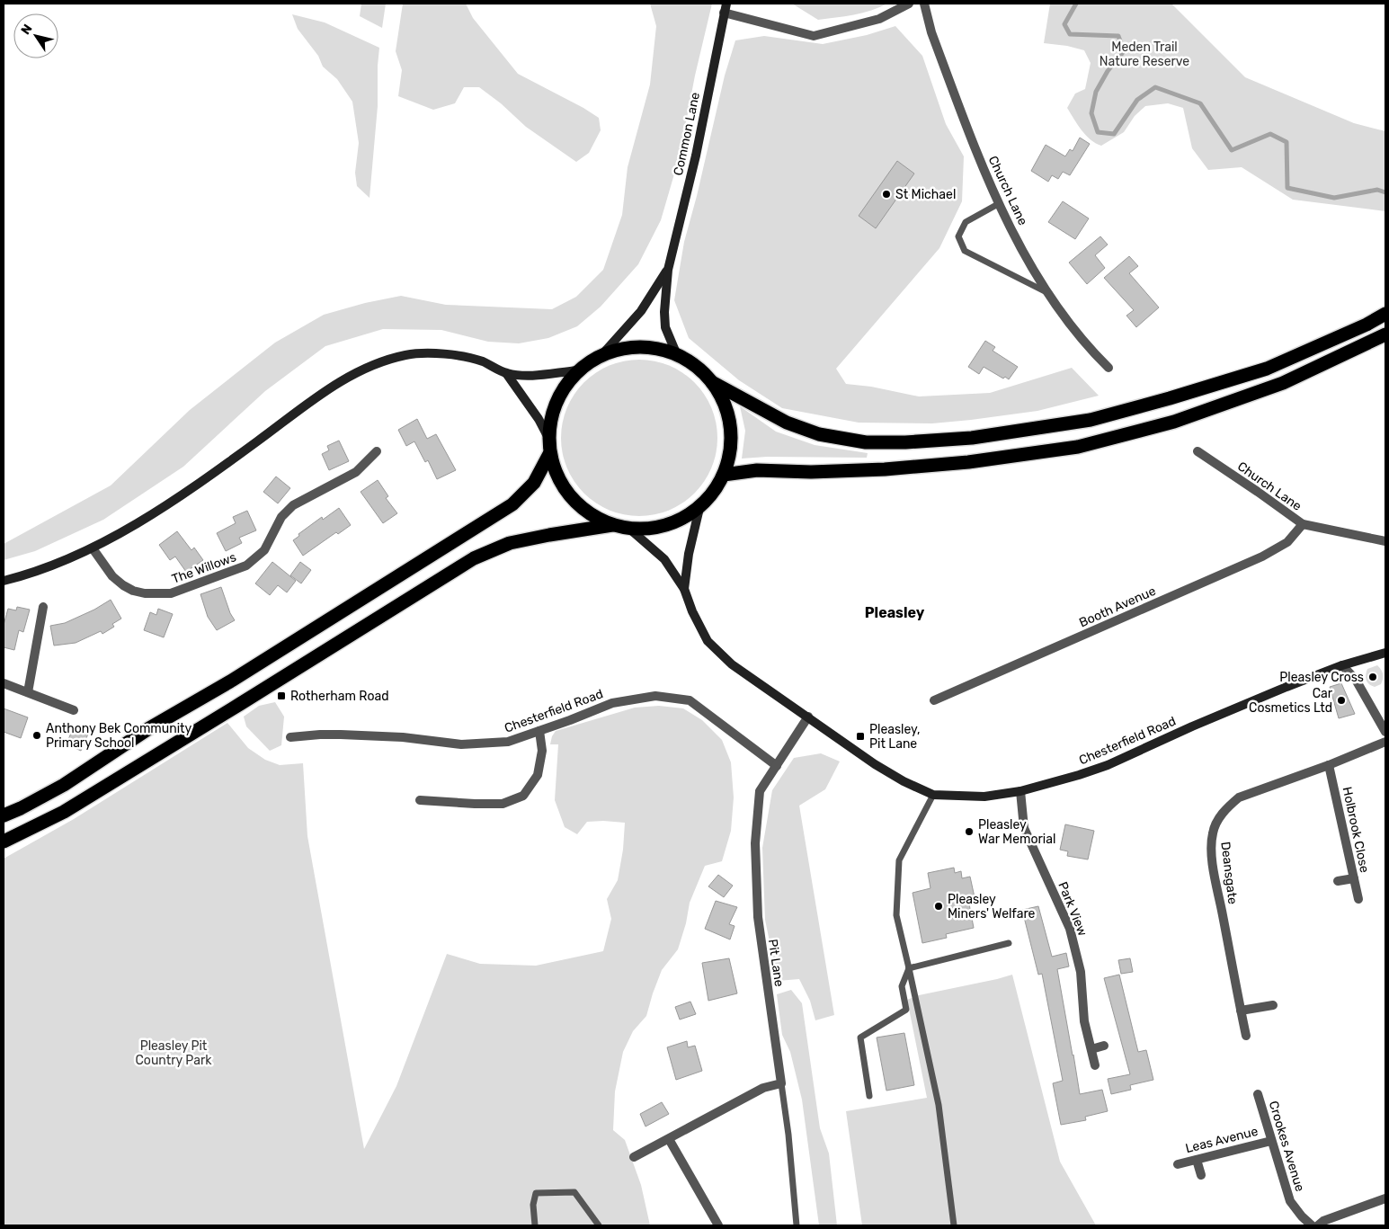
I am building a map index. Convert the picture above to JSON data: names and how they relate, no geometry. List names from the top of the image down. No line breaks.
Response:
{"streets":{"main road":["Common Lane","Chesterfield Road"],"street":["Church Lane","The Willows","Booth Avenue","Holbrook Close","Deansgate","Park View","Pit Lane","Leas Avenue","Crookes Avenue"]},"crossings":[["Church Lane","Booth Avenue"],["Chesterfield Road","Park View"],["Chesterfield Road","Pit Lane"],["Holbrook Close","Deansgate"],["Leas Avenue","Crookes Avenue"]],"districts":["Pleasley"],"parks":["Meden Trail Nature Reserve","Pleasley Pit Country Park"],"places":{"other":["St Michael","Pleasley Cross","Car Cosmetics Ltd","Anthony Bek Community Primary School","Pleasley War Memorial","Pleasley Miners' Welfare"],"transit":["Rotherham Road","Pleasley, Pit Lane"]},"north":"top left"}
